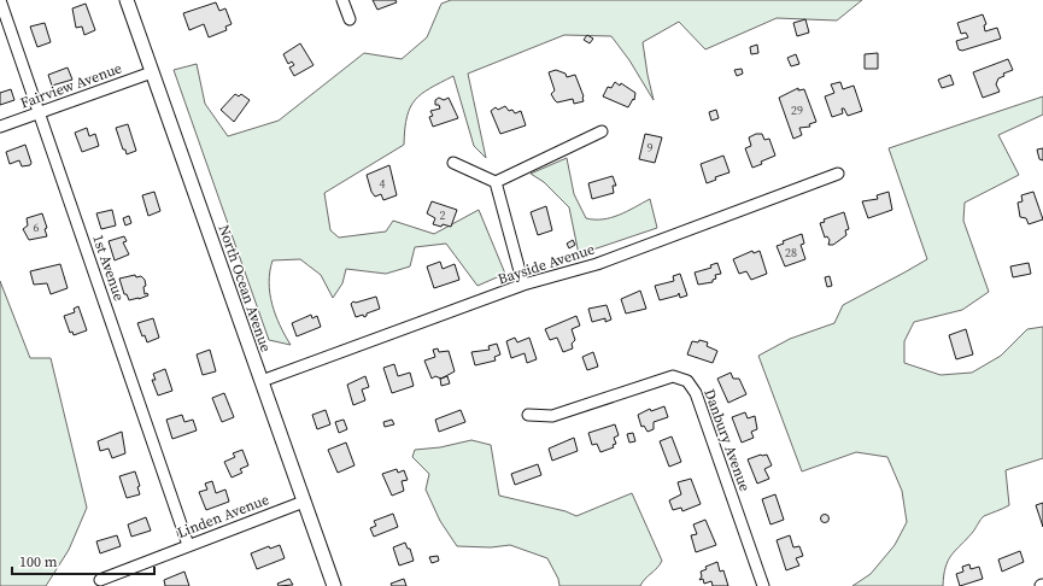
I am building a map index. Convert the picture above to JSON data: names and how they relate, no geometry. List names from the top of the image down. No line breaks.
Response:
{"streets":{"main road":["North Ocean Avenue"],"street":["Fairview Avenue","Bayside Avenue","1st Avenue","Danbury Avenue","Linden Avenue"]},"crossings":[["Fairview Avenue","1st Avenue"],["Fairview Avenue","North Ocean Avenue"],["Bayside Avenue","North Ocean Avenue"],["1st Avenue","Linden Avenue"],["North Ocean Avenue","Linden Avenue"]],"house_numbers":["29","9","4","2","6","28"],"scale_bar":"100 m"}
